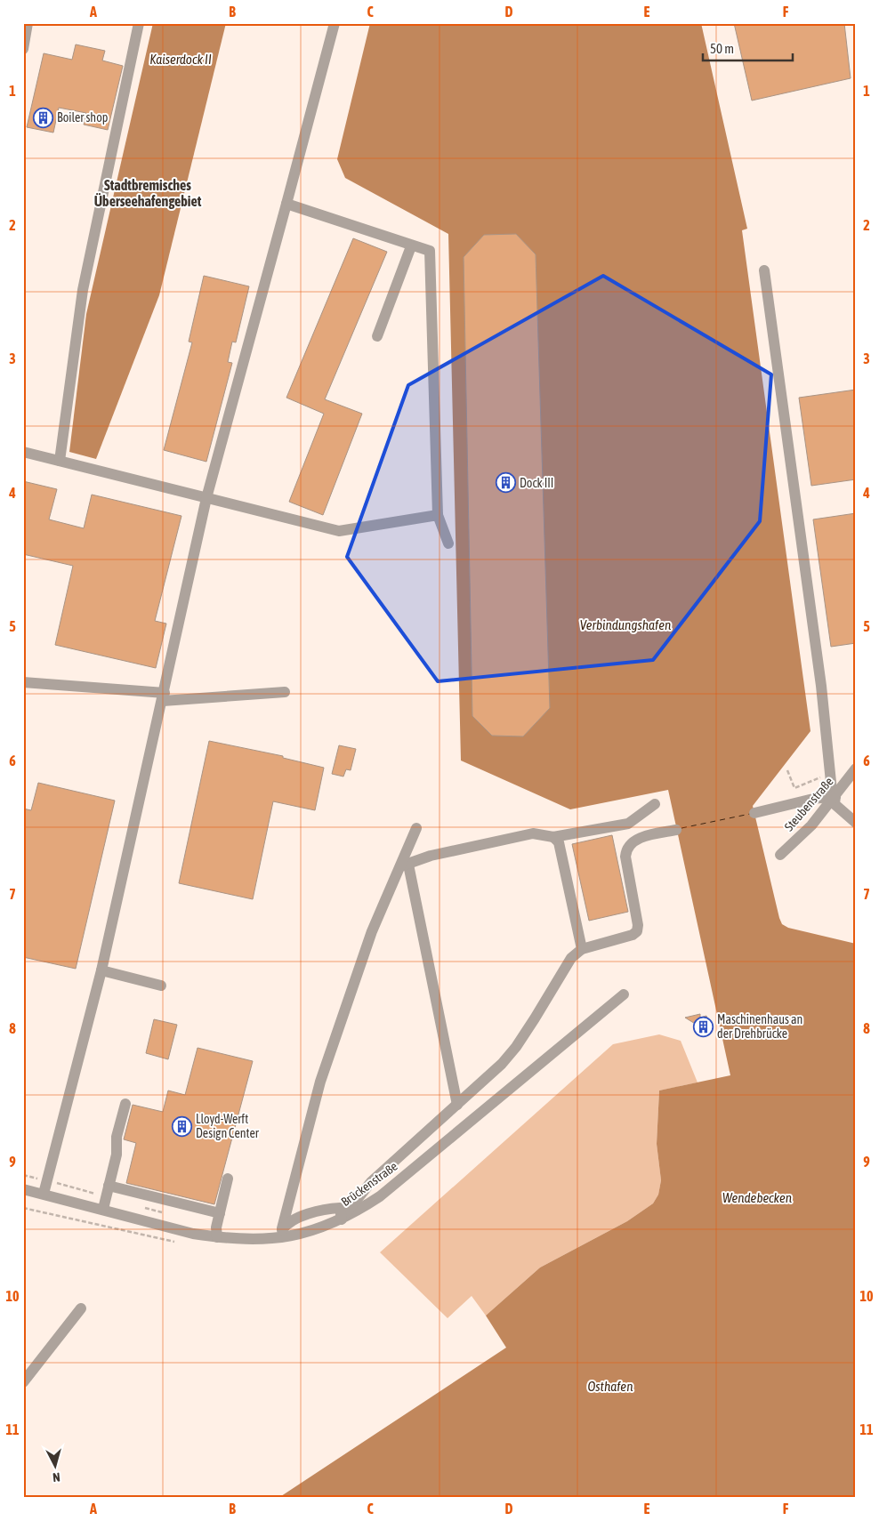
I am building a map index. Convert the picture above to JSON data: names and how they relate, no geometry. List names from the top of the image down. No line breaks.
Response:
{"streets":{"street":["Steubenstraße","Brückenstraße"]},"districts":["Stadtbremisches Überseehafengebiet"],"water":["Kaiserdock II","Verbindungshafen","Wendebecken","Osthafen"],"places":{"building":["Boiler shop","Dock III","Maschinenhaus an der Drehbrücke","Lloyd-Werft Design Center"]},"scale_bar":"50 m","north":"bottom","grid":{"columns":["A","B","C","D","E","F"],"rows":["1","2","3","4","5","6","7","8","9","10","11"]}}
